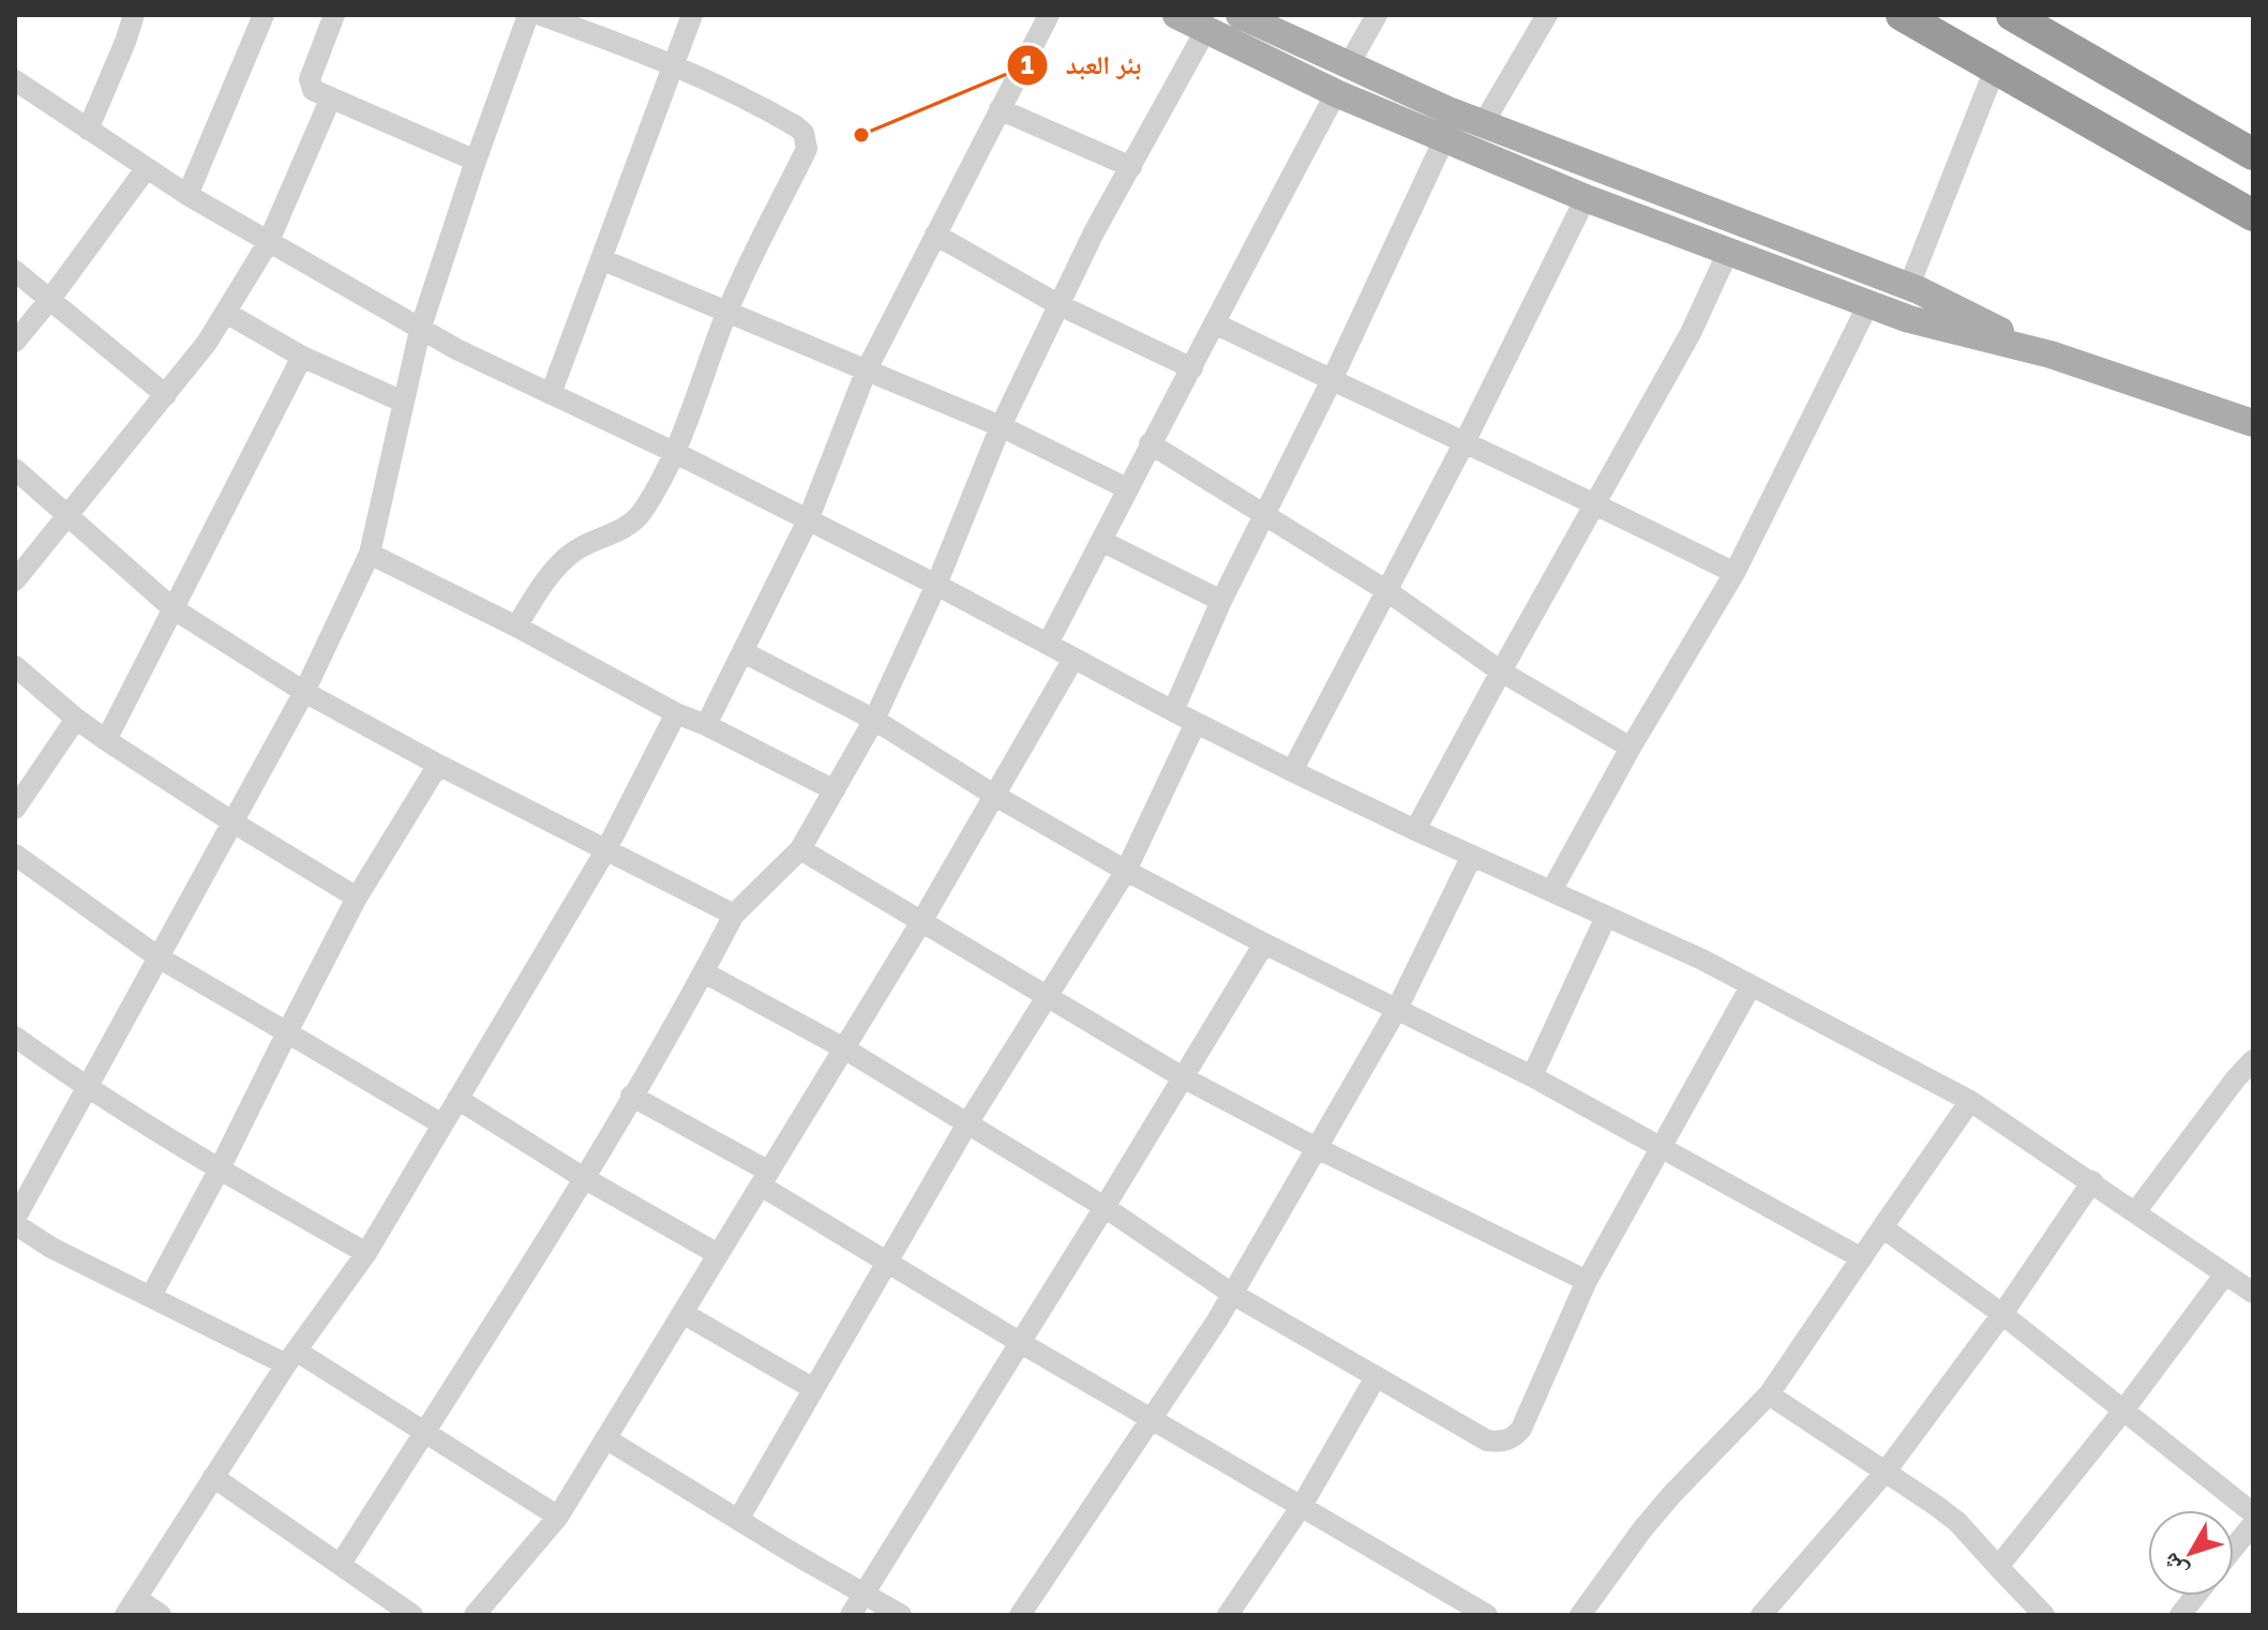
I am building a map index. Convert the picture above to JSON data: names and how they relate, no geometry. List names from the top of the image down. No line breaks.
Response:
{"places":["بئر العبد"],"north":"bottom left"}
